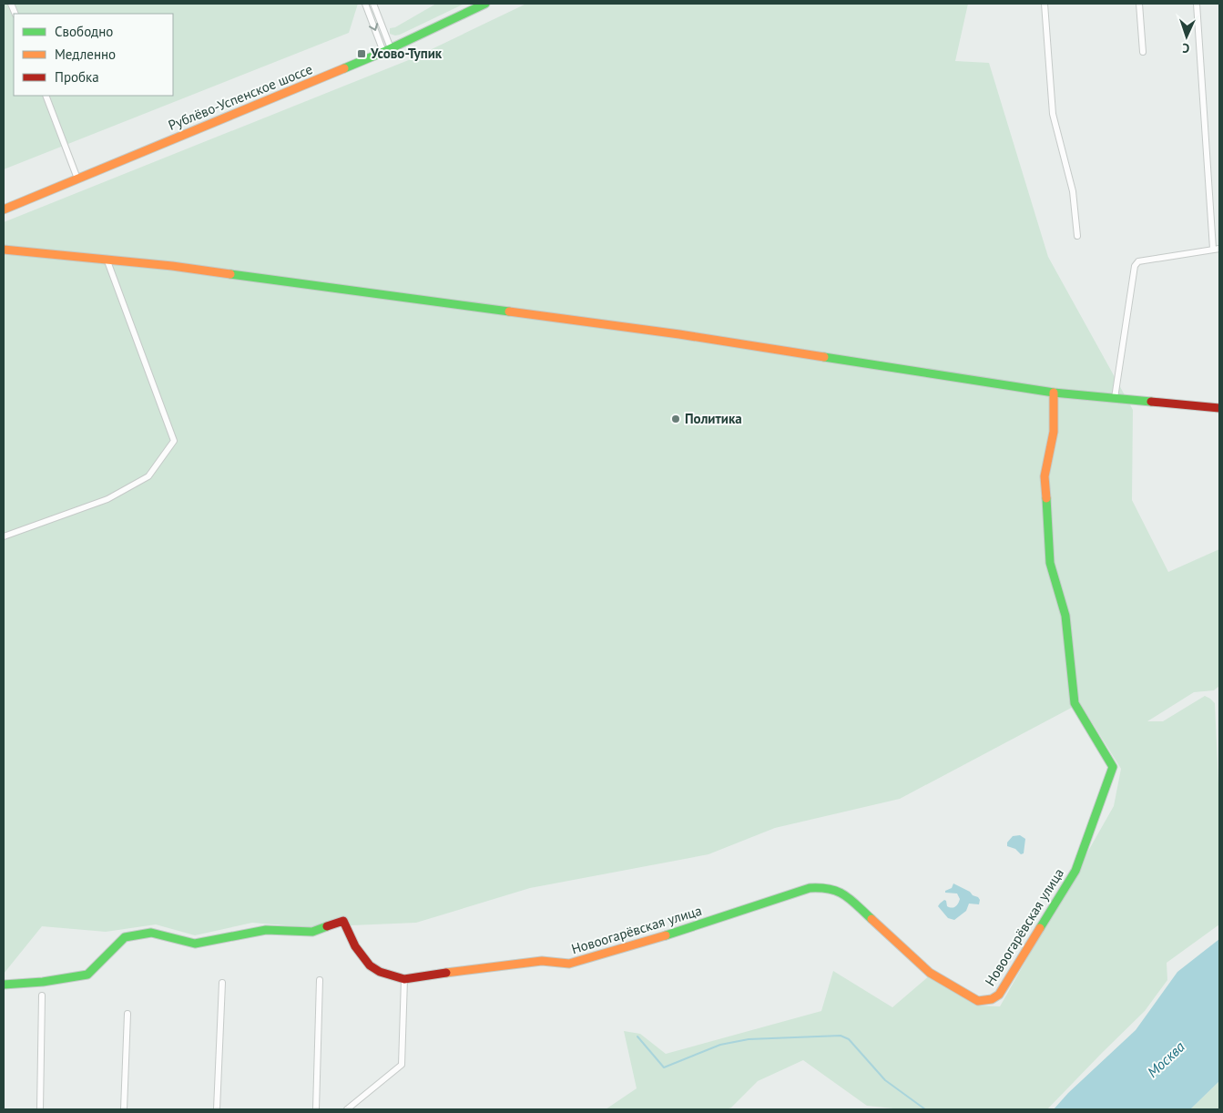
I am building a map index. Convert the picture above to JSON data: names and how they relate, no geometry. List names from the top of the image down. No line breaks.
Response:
{"streets":{"street":["Рублёво-Успенское шоссе","Новоогарёвская улица"]},"water":["Москва"],"places":{"transit":["Усово-Тупик"],"other":["Политика"]},"legend":["Свободно","Медленно","Пробка"],"north":"bottom"}
